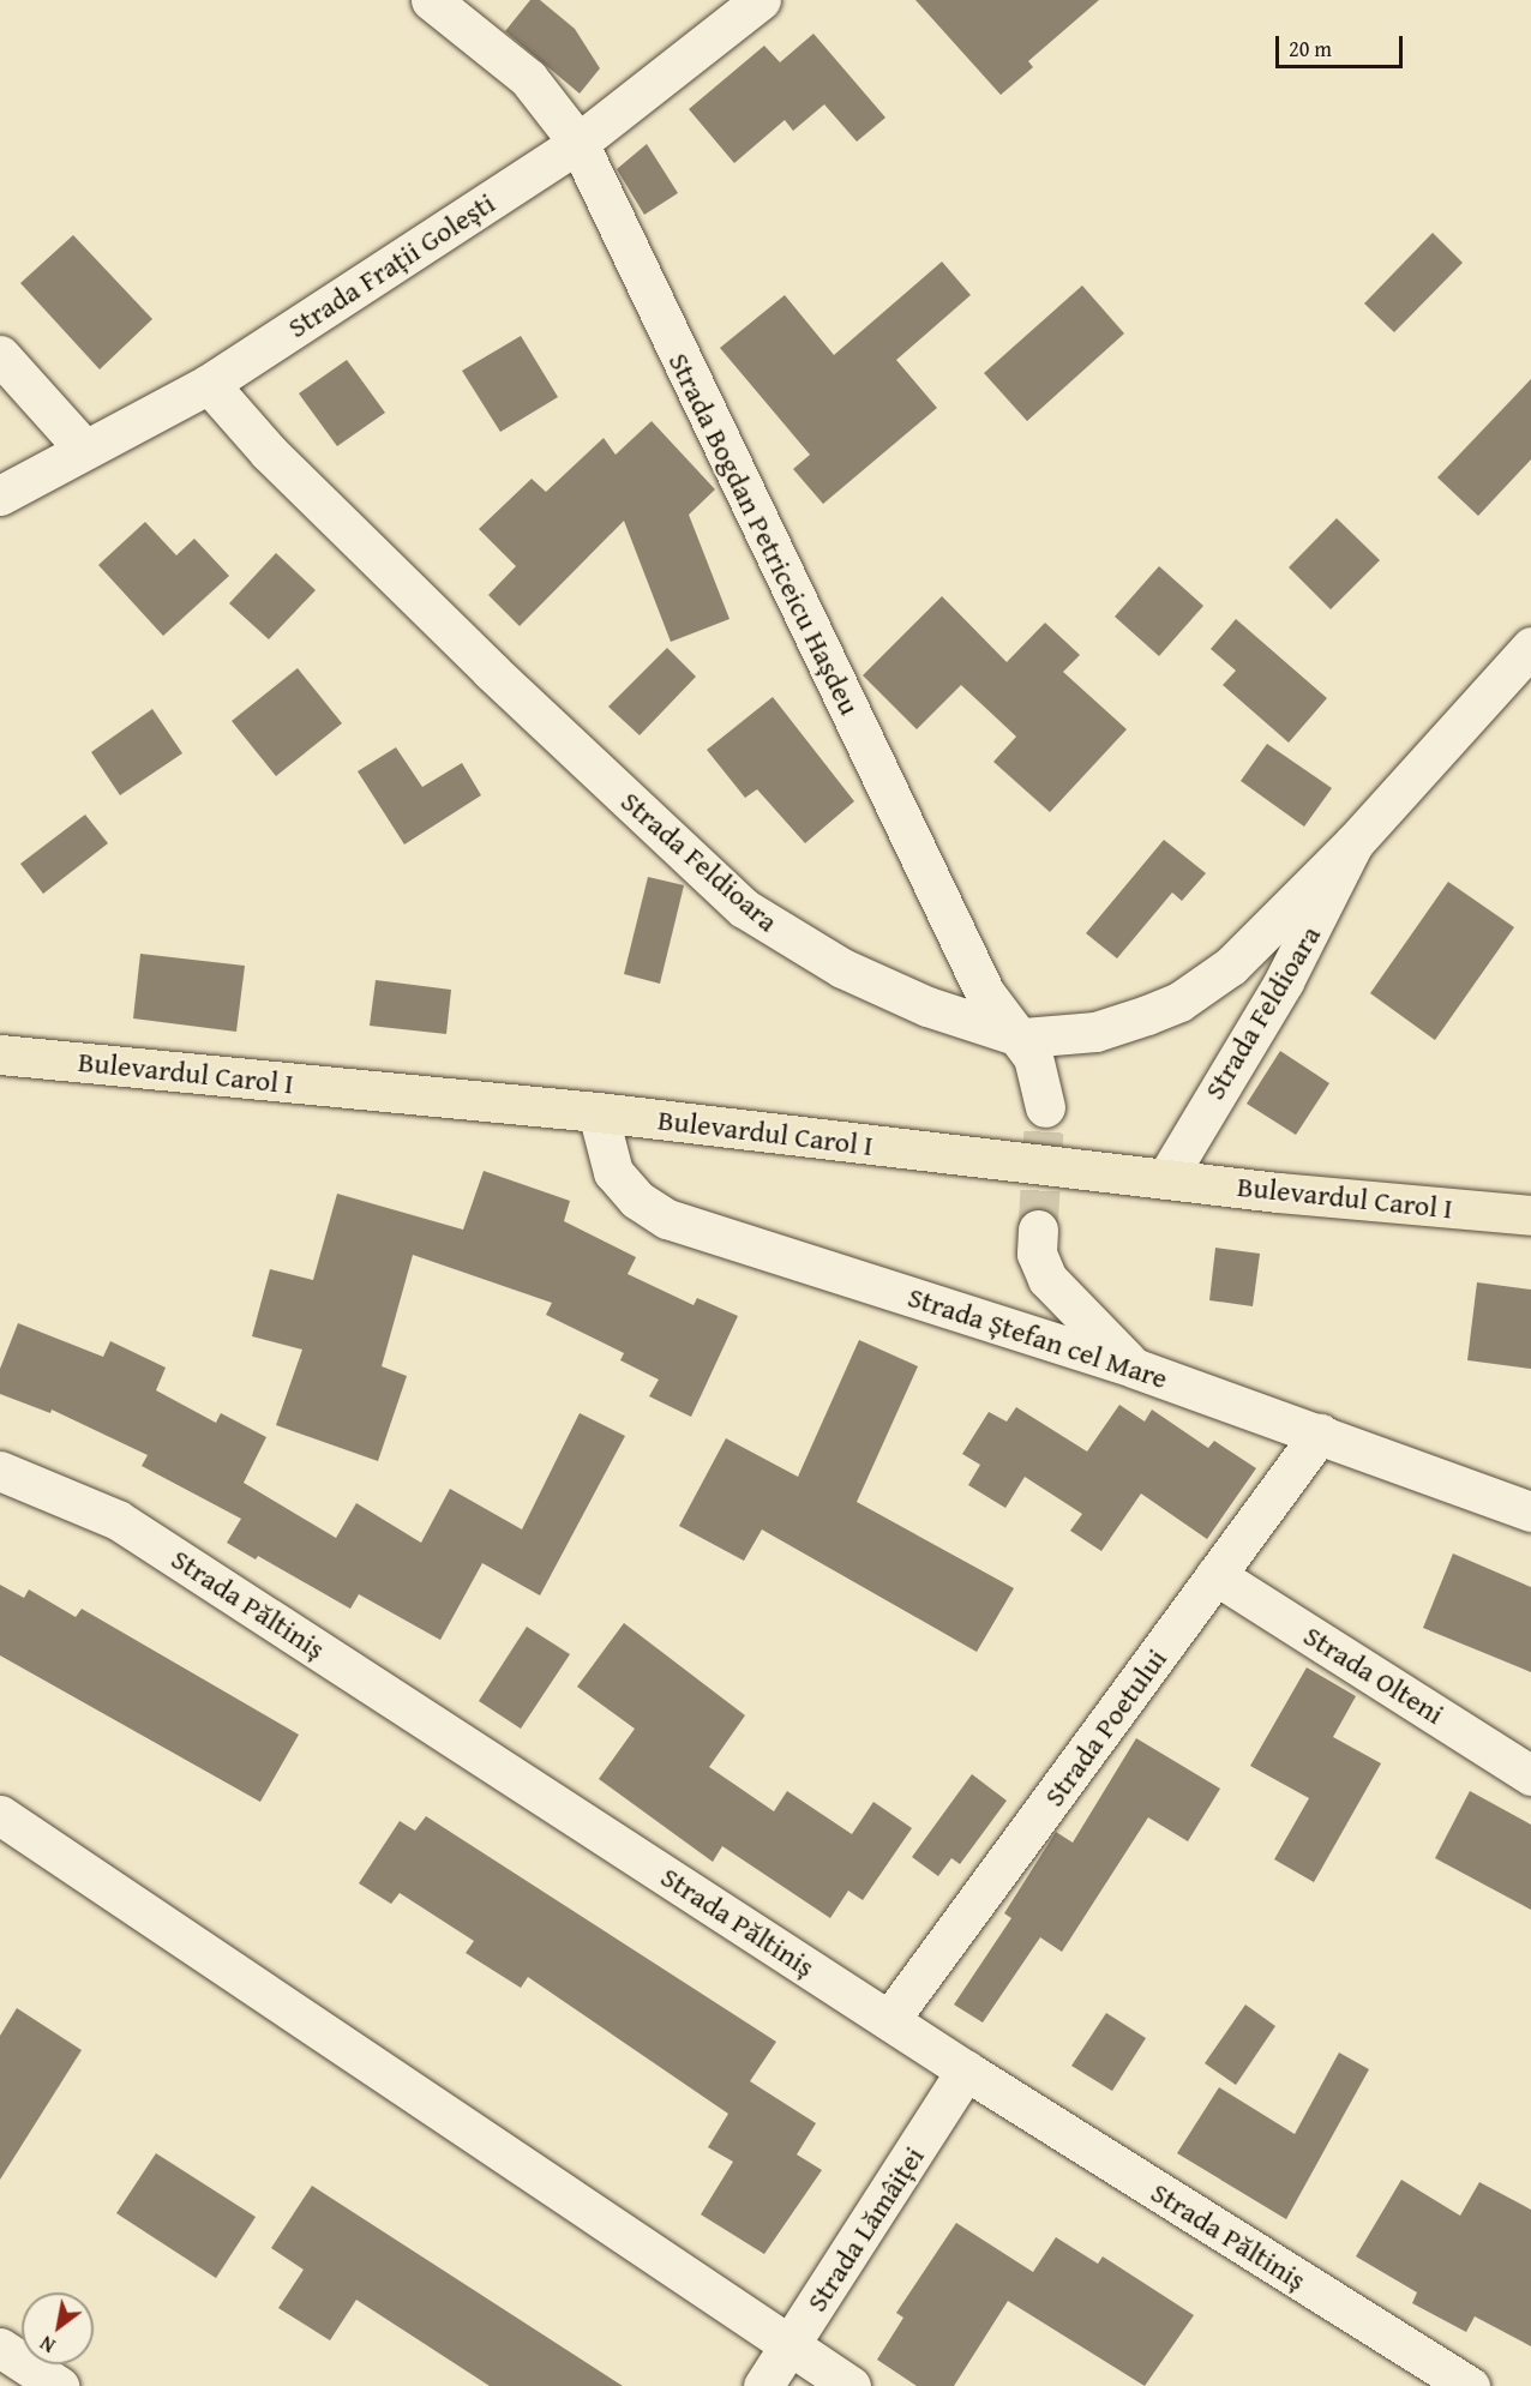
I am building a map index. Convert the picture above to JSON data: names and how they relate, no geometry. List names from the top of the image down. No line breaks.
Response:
{"streets":{"main road":["Bulevardul Carol I"],"street":["Strada Frații Golești","Strada Bogdan Petriceicu Hașdeu","Strada Feldioara","Strada Ștefan cel Mare","Strada Păltiniș","Strada Olteni","Strada Poetului","Strada Lămâiței"]},"crossings":[["Strada Frații Golești","Strada Bogdan Petriceicu Hașdeu"],["Strada Frații Golești","Strada Feldioara"],["Strada Bogdan Petriceicu Hașdeu","Strada Feldioara"],["Strada Feldioara","Bulevardul Carol I"],["Bulevardul Carol I","Strada Ștefan cel Mare"],["Strada Ștefan cel Mare","Strada Poetului"],["Strada Păltiniș","Strada Poetului"],["Strada Păltiniș","Strada Lămâiței"],["Strada Olteni","Strada Poetului"]],"scale_bar":"20 m","north":"bottom left"}
